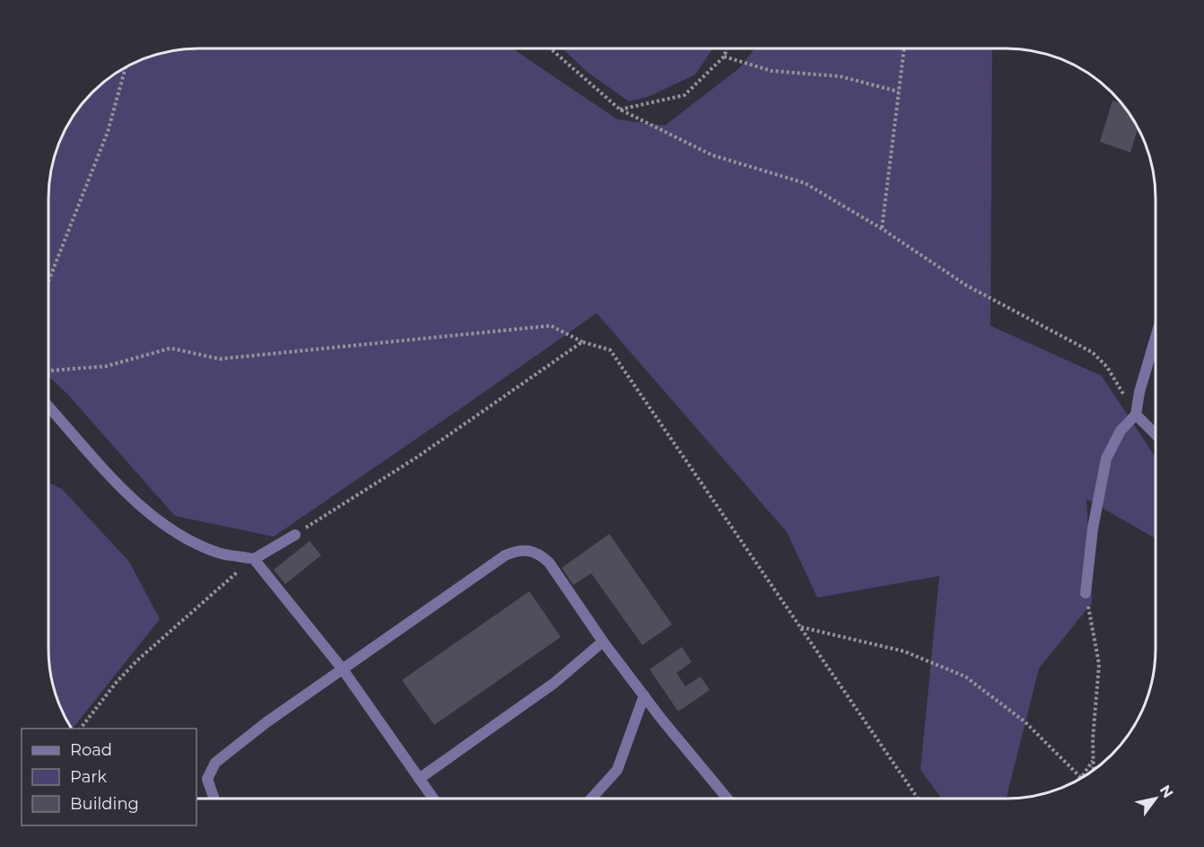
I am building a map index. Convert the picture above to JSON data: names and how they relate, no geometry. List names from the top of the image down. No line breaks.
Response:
{"legend":["Road","Park","Building"],"north":"top right"}
